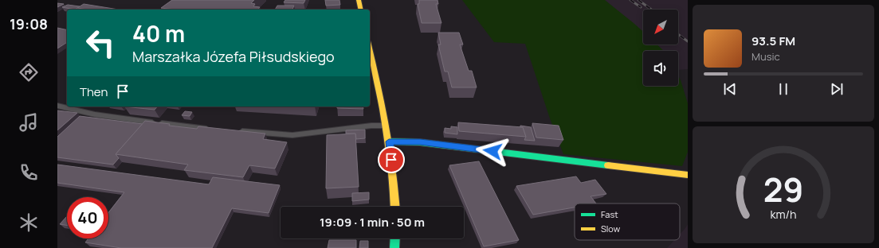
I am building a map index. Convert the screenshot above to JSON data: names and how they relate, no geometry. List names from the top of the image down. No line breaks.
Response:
{"legend":["Fast","Slow"],"north":"bottom left","page":{"tabs":"19:08","turn":["40 m","Marszałka Józefa Piłsudskiego"],"song":["93.5 FM","Music"],"then":"Then","limit":"40","trip":"19:09 · 1 min · 50 m","gauge":["29","km/h"]}}
